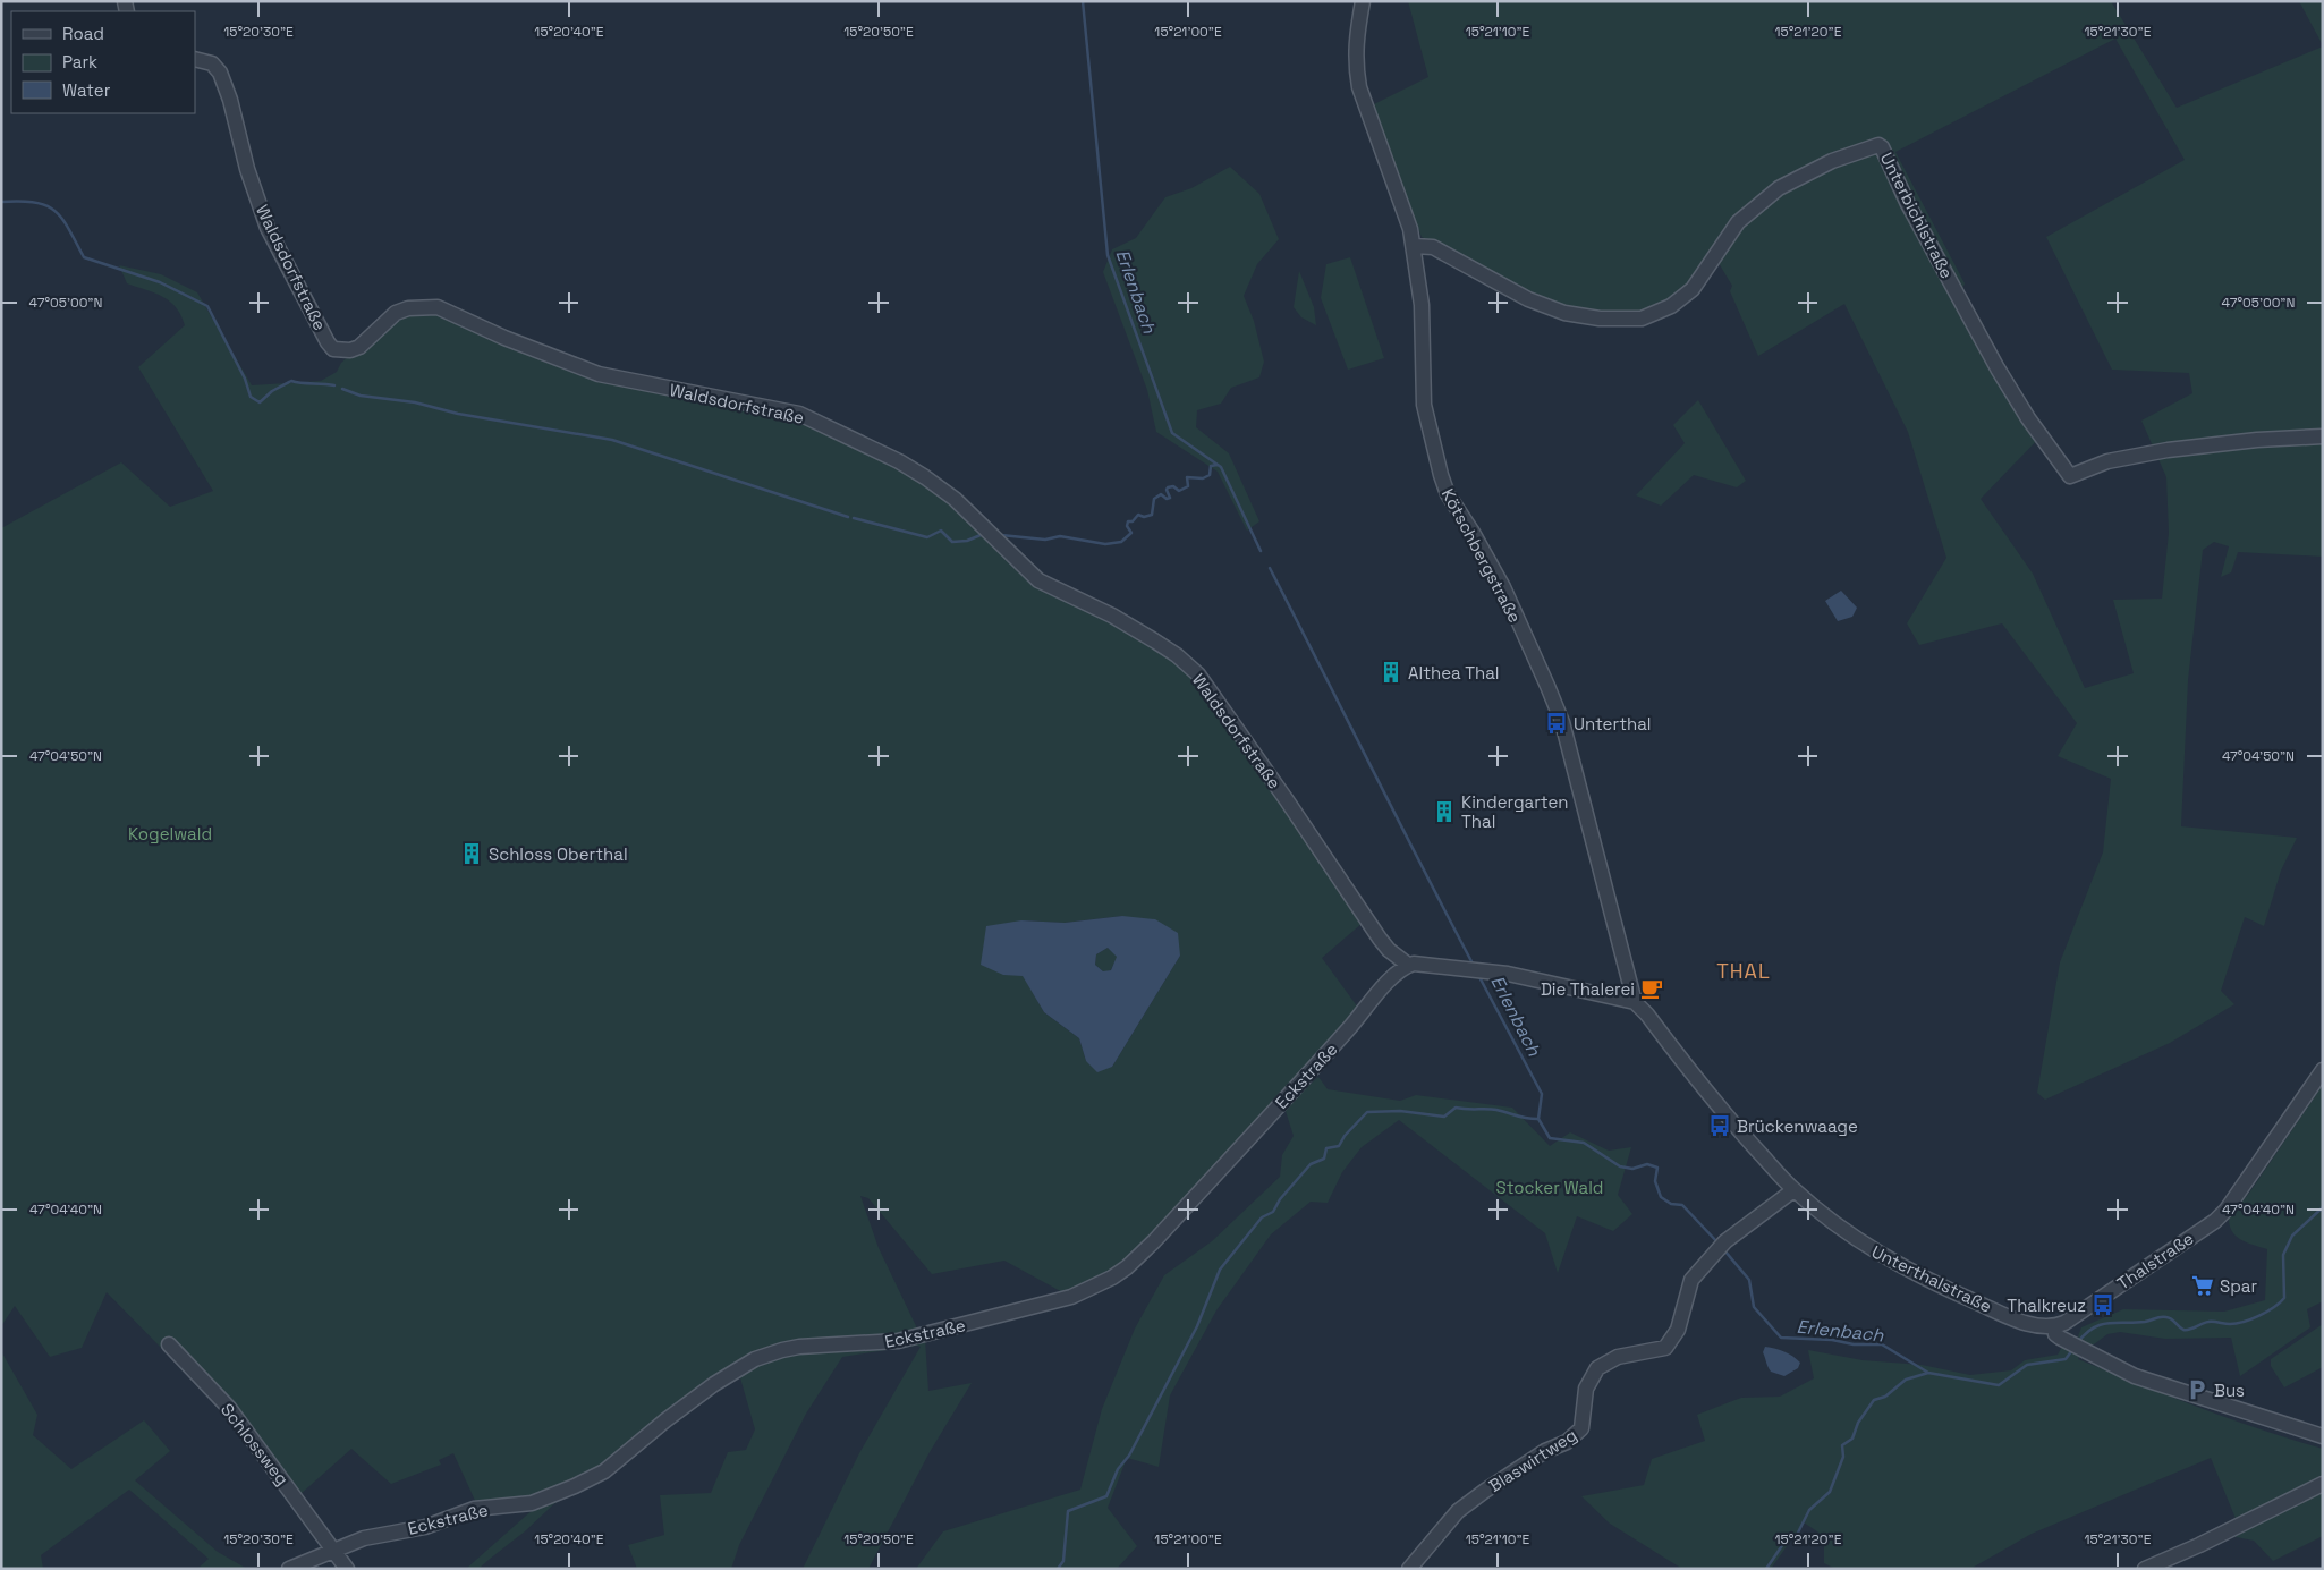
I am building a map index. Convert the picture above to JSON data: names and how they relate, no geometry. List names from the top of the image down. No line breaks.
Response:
{"streets":{"street":["Unterbichlstraße","Waldsdorfstraße","Kötschbergstraße","Eckstraße","Thalstraße","Unterthalstraße","Schlossweg","Blaswirtweg"]},"crossings":[["Unterbichlstraße","Kötschbergstraße"],["Waldsdorfstraße","Eckstraße"],["Kötschbergstraße","Unterthalstraße"],["Eckstraße","Schlossweg"],["Thalstraße","Unterthalstraße"],["Unterthalstraße","Blaswirtweg"]],"districts":["THAL"],"water":["Erlenbach"],"parks":["Kogelwald","Stocker Wald"],"places":{"building":["Althea Thal","Kindergarten Thal","Schloss Oberthal"],"bus stop":["Unterthal","Brückenwaage","Thalkreuz"],"cafe":["Die Thalerei"],"supermarket":["Spar"],"parking":["Bus"]},"legend":["Road","Park","Water"],"coordinates":["15°20'30\"E","15°20'40\"E","15°20'50\"E","15°21'00\"E","15°21'10\"E","15°21'20\"E","15°21'30\"E","47°05'00\"N","47°04'50\"N","47°04'40\"N"]}
